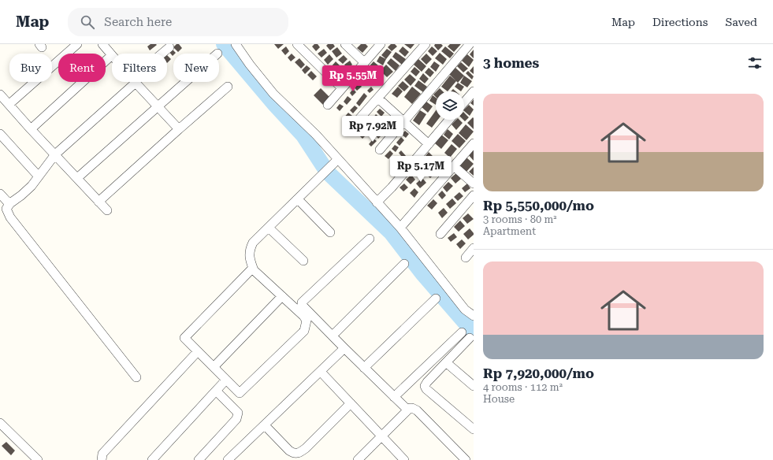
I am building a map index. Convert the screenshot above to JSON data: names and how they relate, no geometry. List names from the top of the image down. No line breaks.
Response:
{"page":{"header":"Map","search":"Search here","nav":["Map","Directions","Saved"],"heading":"3 homes","chip":["Buy","Rent","Filters","New"],"price":["Rp 5.55M","Rp 7.92M","Rp 5.17M"],"list":[{"name":"Rp 5,550,000/mo","note":"3 rooms · 80 m² · Apartment"},{"name":"Rp 7,920,000/mo","note":"4 rooms · 112 m² · House"}]}}
